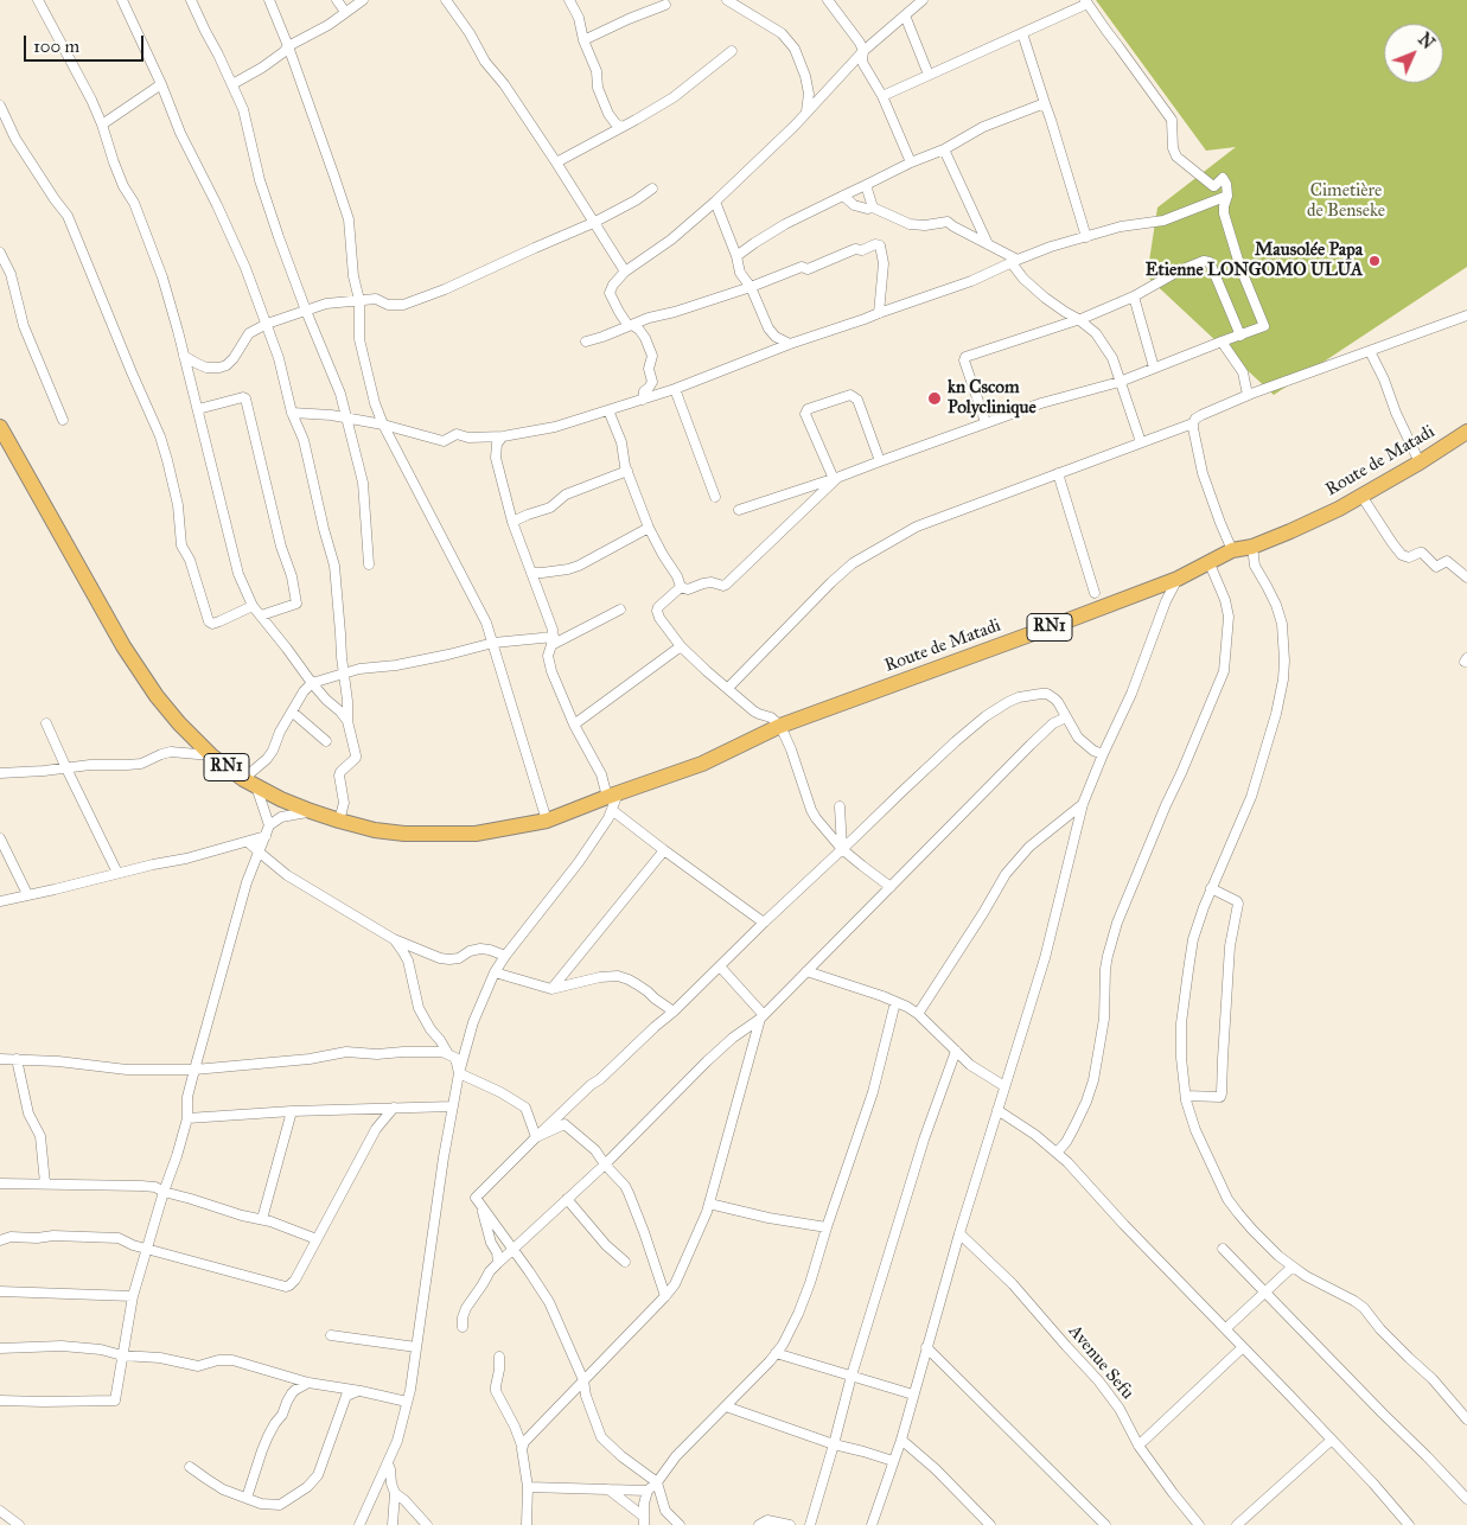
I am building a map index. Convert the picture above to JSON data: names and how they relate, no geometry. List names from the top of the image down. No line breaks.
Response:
{"streets":{"highway":["Route de Matadi","RN1"],"street":["Avenue Sefu"]},"crossings":[["Route de Matadi","RN1"]],"parks":["Cimetière de Benseke"],"places":["Mausolée Papa Etienne LONGOMO ULUA","kn Cscom Polyclinique"],"scale_bar":"100 m","north":"top right"}
